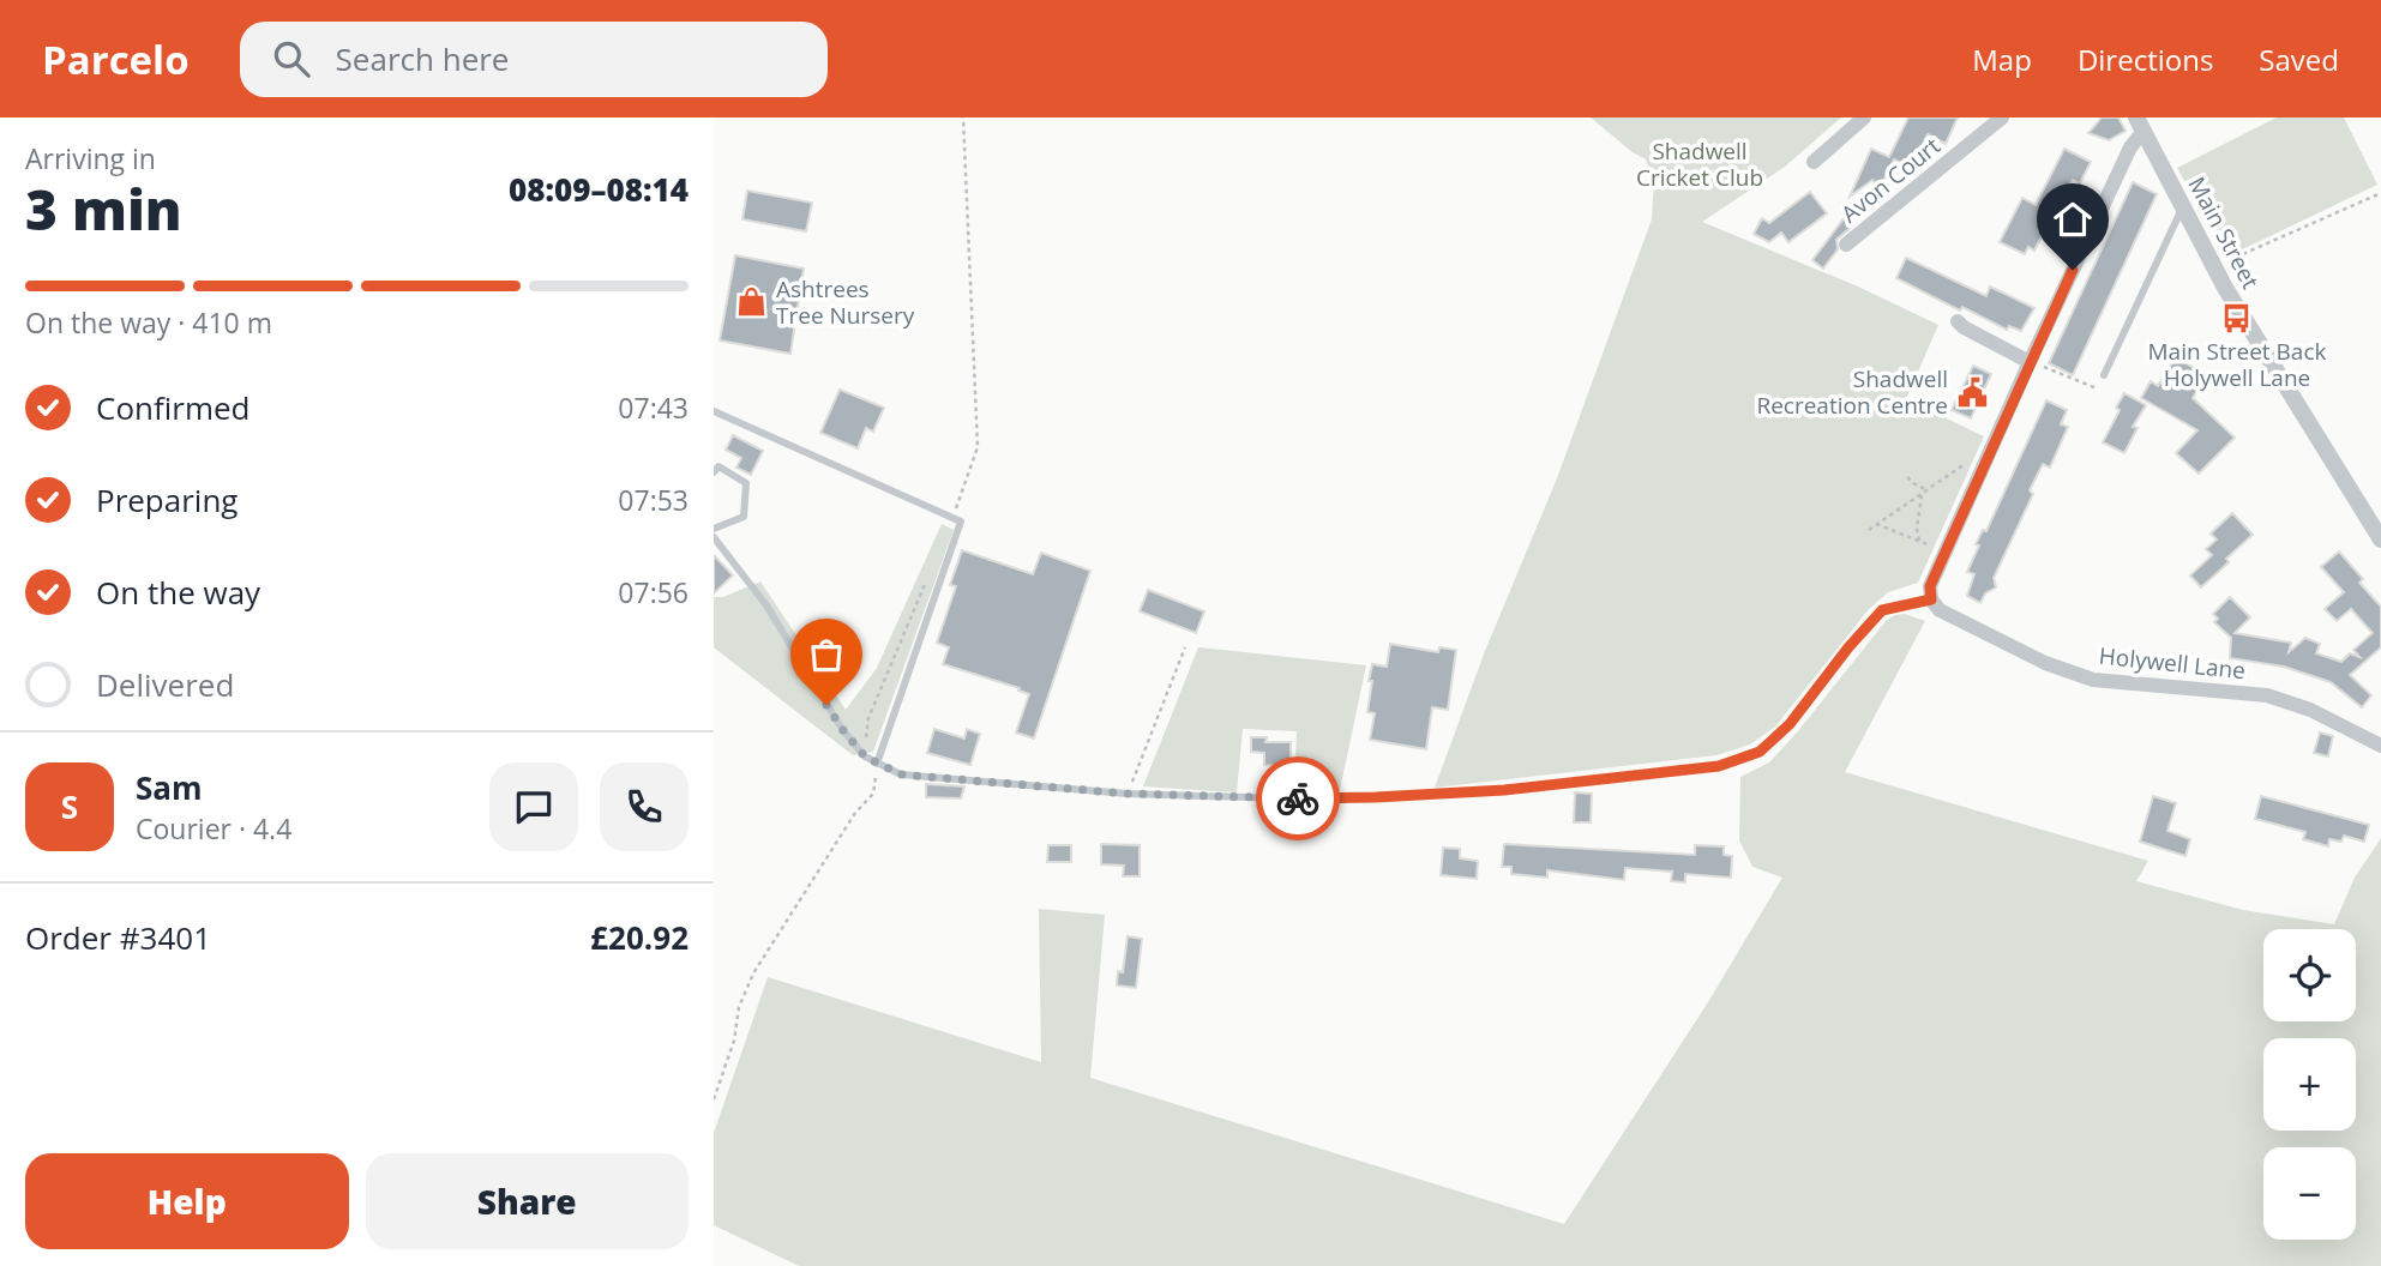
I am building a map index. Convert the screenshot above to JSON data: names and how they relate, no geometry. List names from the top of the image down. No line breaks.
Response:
{"streets":{"street":["Avon Court","Main Street","Holywell Lane"]},"parks":["Shadwell Cricket Club"],"places":{"shop":["Ashtrees Tree Nursery"],"bus stop":["Main Street Back Holywell Lane"],"public building":["Shadwell Recreation Centre"]},"page":{"header":"Parcelo","search":"Search here","nav":["Map","Directions","Saved"],"heading":["3 min","Arriving in","08:09–08:14"],"panel":["Sam","Courier · 4.4","Order #3401","£20.92"],"bar":"On the way · 410 m","list":[["Confirmed","07:43"],["Preparing","07:53"],["On the way","07:56"],"Delivered"],"round":"S","map_buttons":["+","−"],"buttons":["Help","Share"]}}
